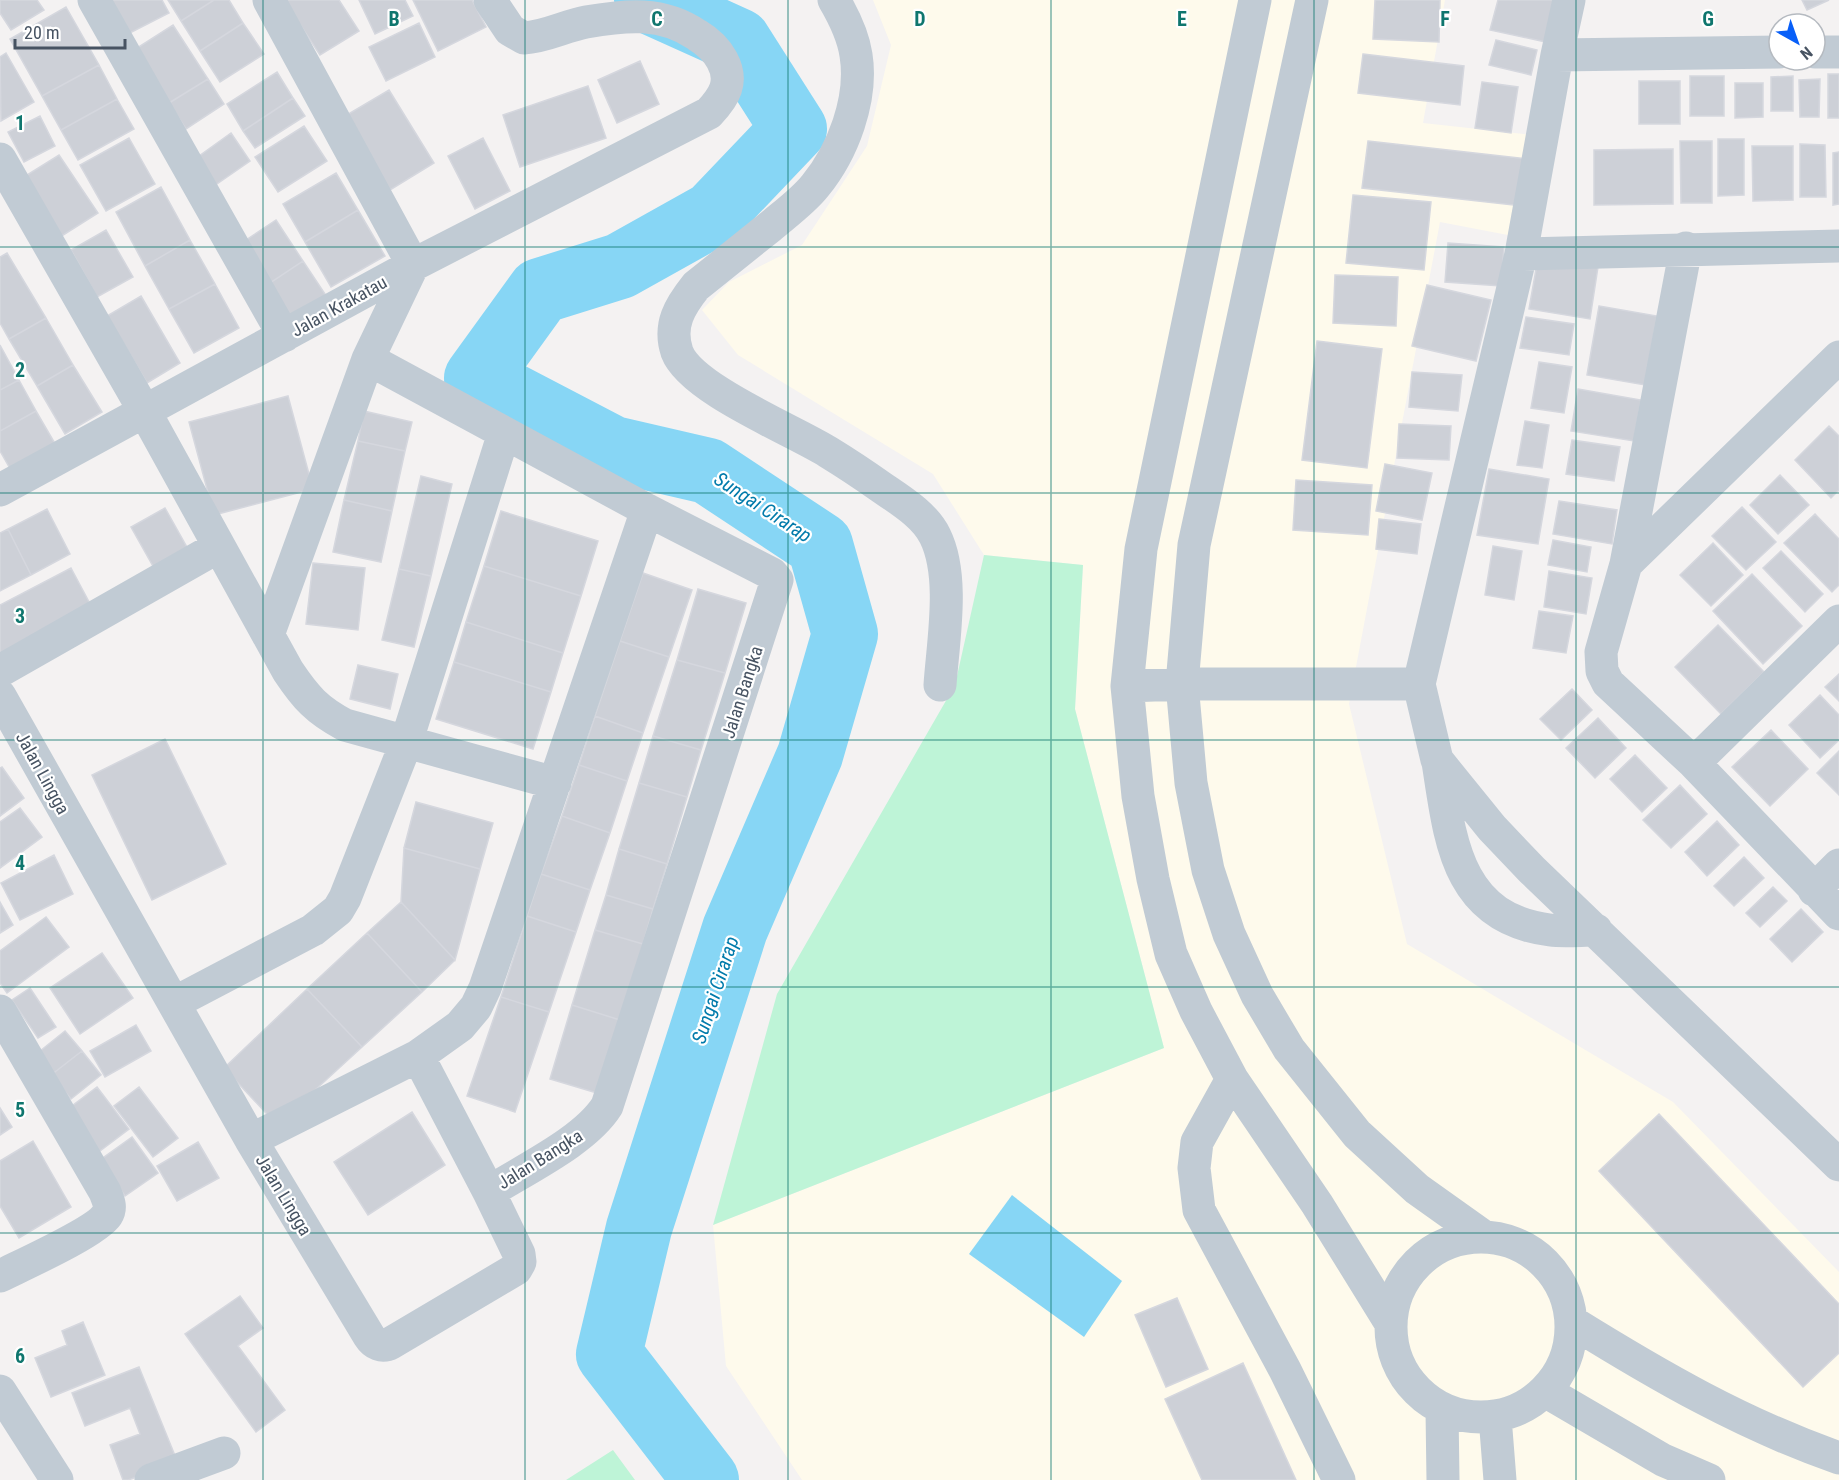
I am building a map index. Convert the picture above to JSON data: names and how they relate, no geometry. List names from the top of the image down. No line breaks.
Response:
{"streets":{"street":["Jalan Krakatau","Jalan Bangka","Jalan Lingga"]},"crossings":[["Jalan Bangka","Jalan Lingga"]],"water":["Sungai Cirarap"],"scale_bar":"20 m","north":"bottom right","grid":{"columns":["B","C","D","E","F","G"],"rows":["1","2","3","4","5","6"]}}
